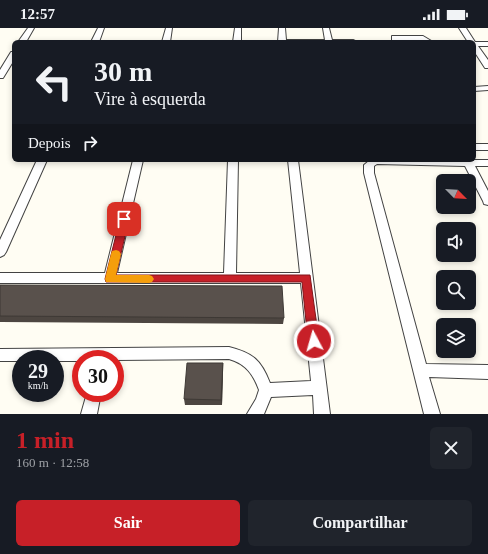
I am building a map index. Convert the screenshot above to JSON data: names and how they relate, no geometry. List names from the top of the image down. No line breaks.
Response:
{"north":"bottom right","page":{"status":"12:57","turn":["30 m","Vire à esquerda"],"then":"Depois","speed":"29 km/h","limit":"30","heading":["1 min","160 m · 12:58"],"buttons":["Sair","Compartilhar"]}}
